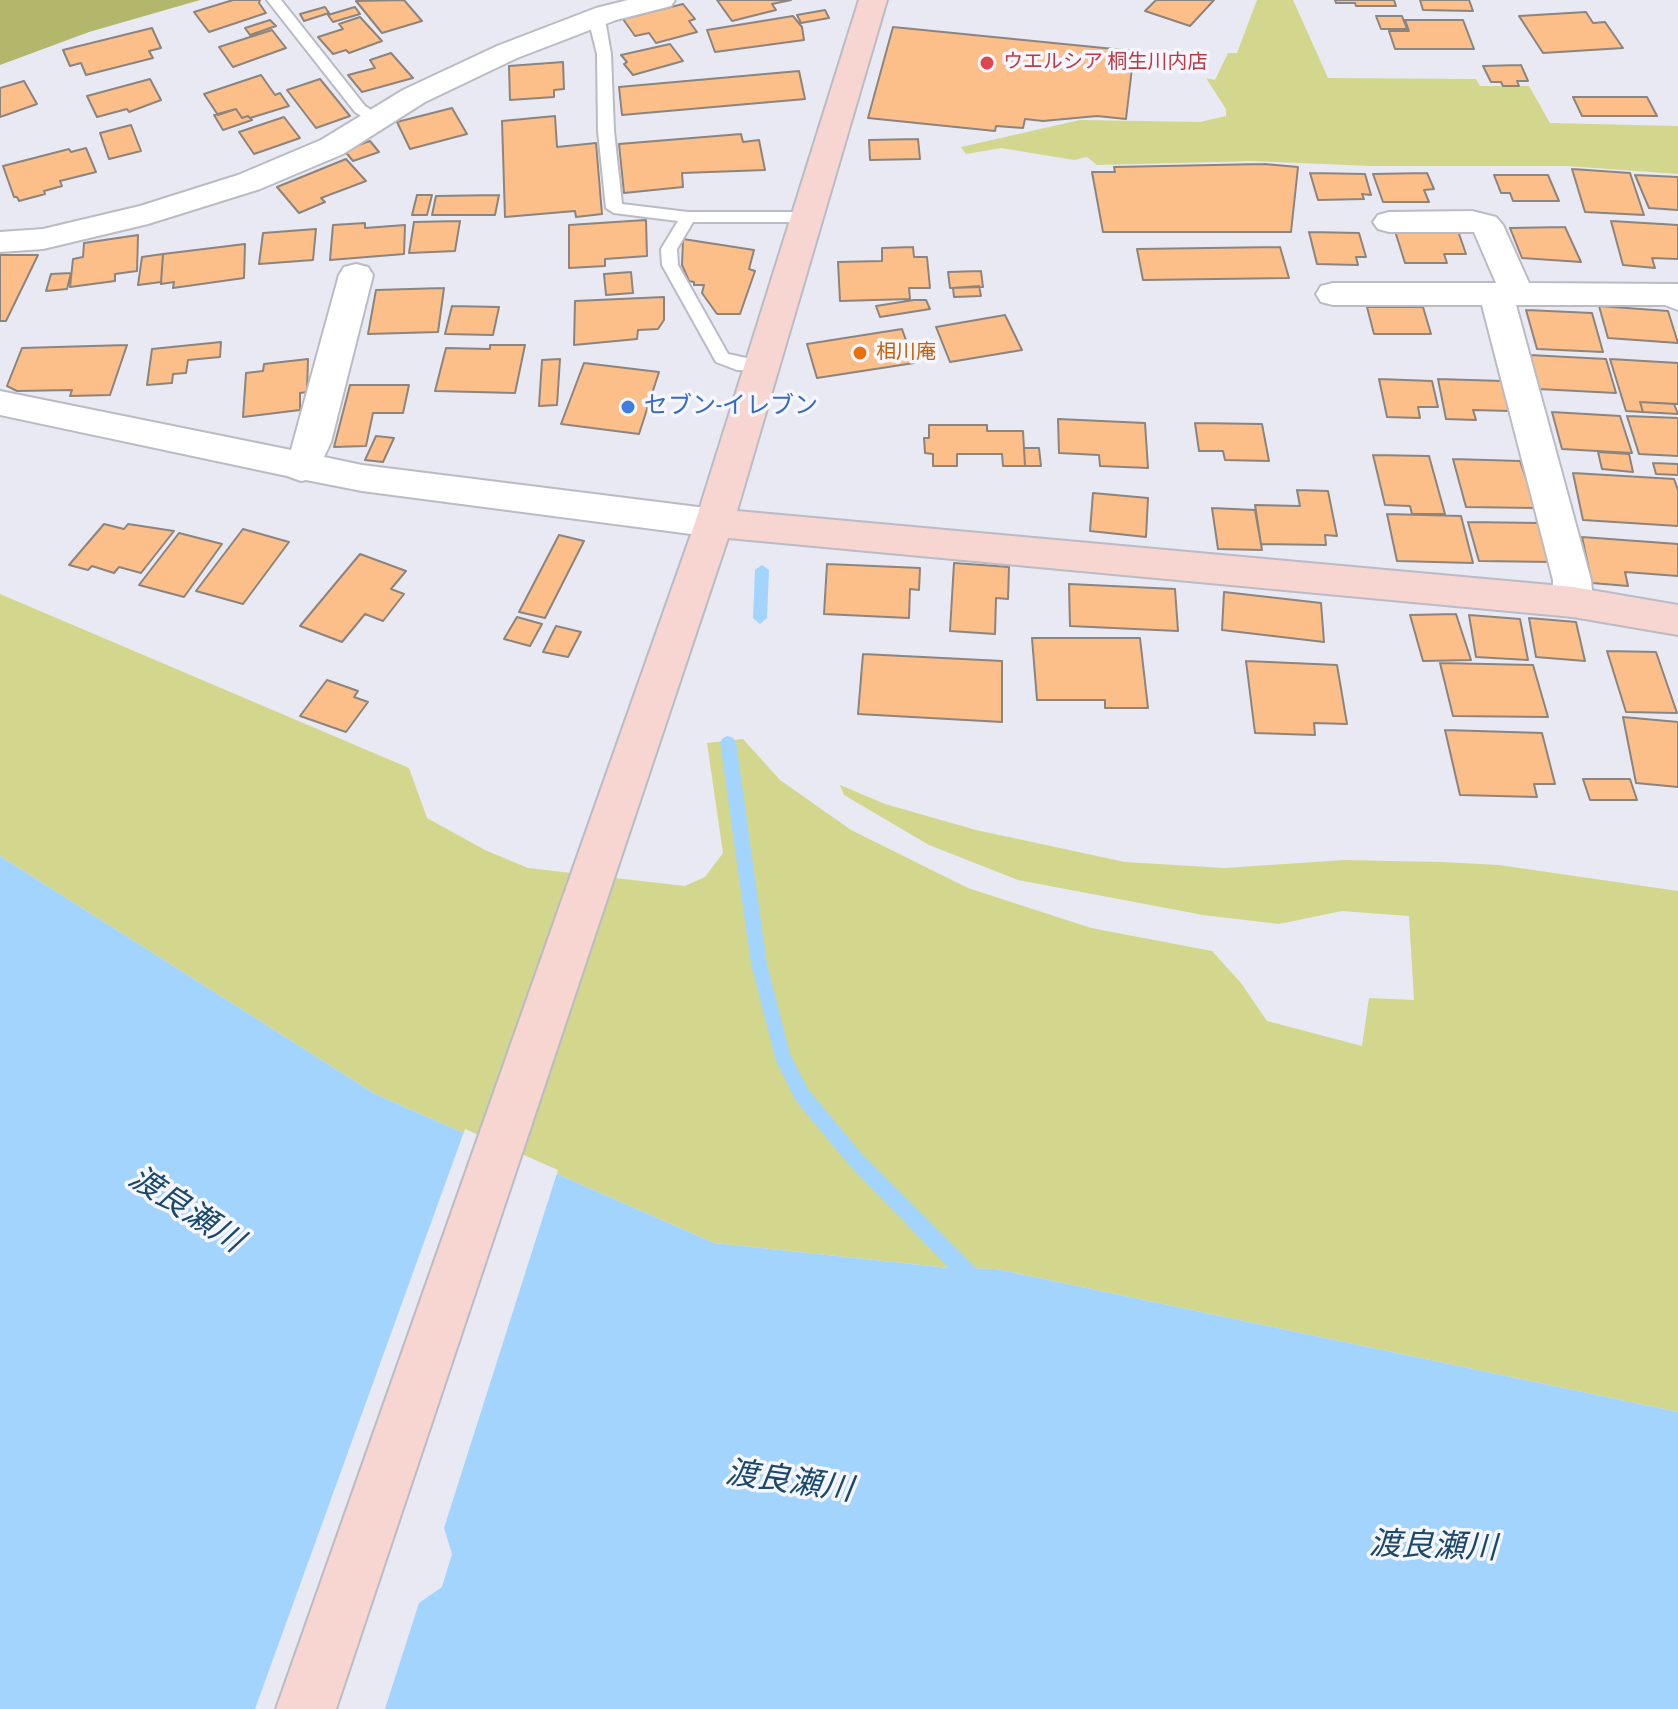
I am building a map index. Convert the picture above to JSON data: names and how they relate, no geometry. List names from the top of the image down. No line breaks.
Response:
{"water":["渡良瀬川"],"places":["ウエルシア 桐生川内店","相川庵","セブン-イレブン"]}
